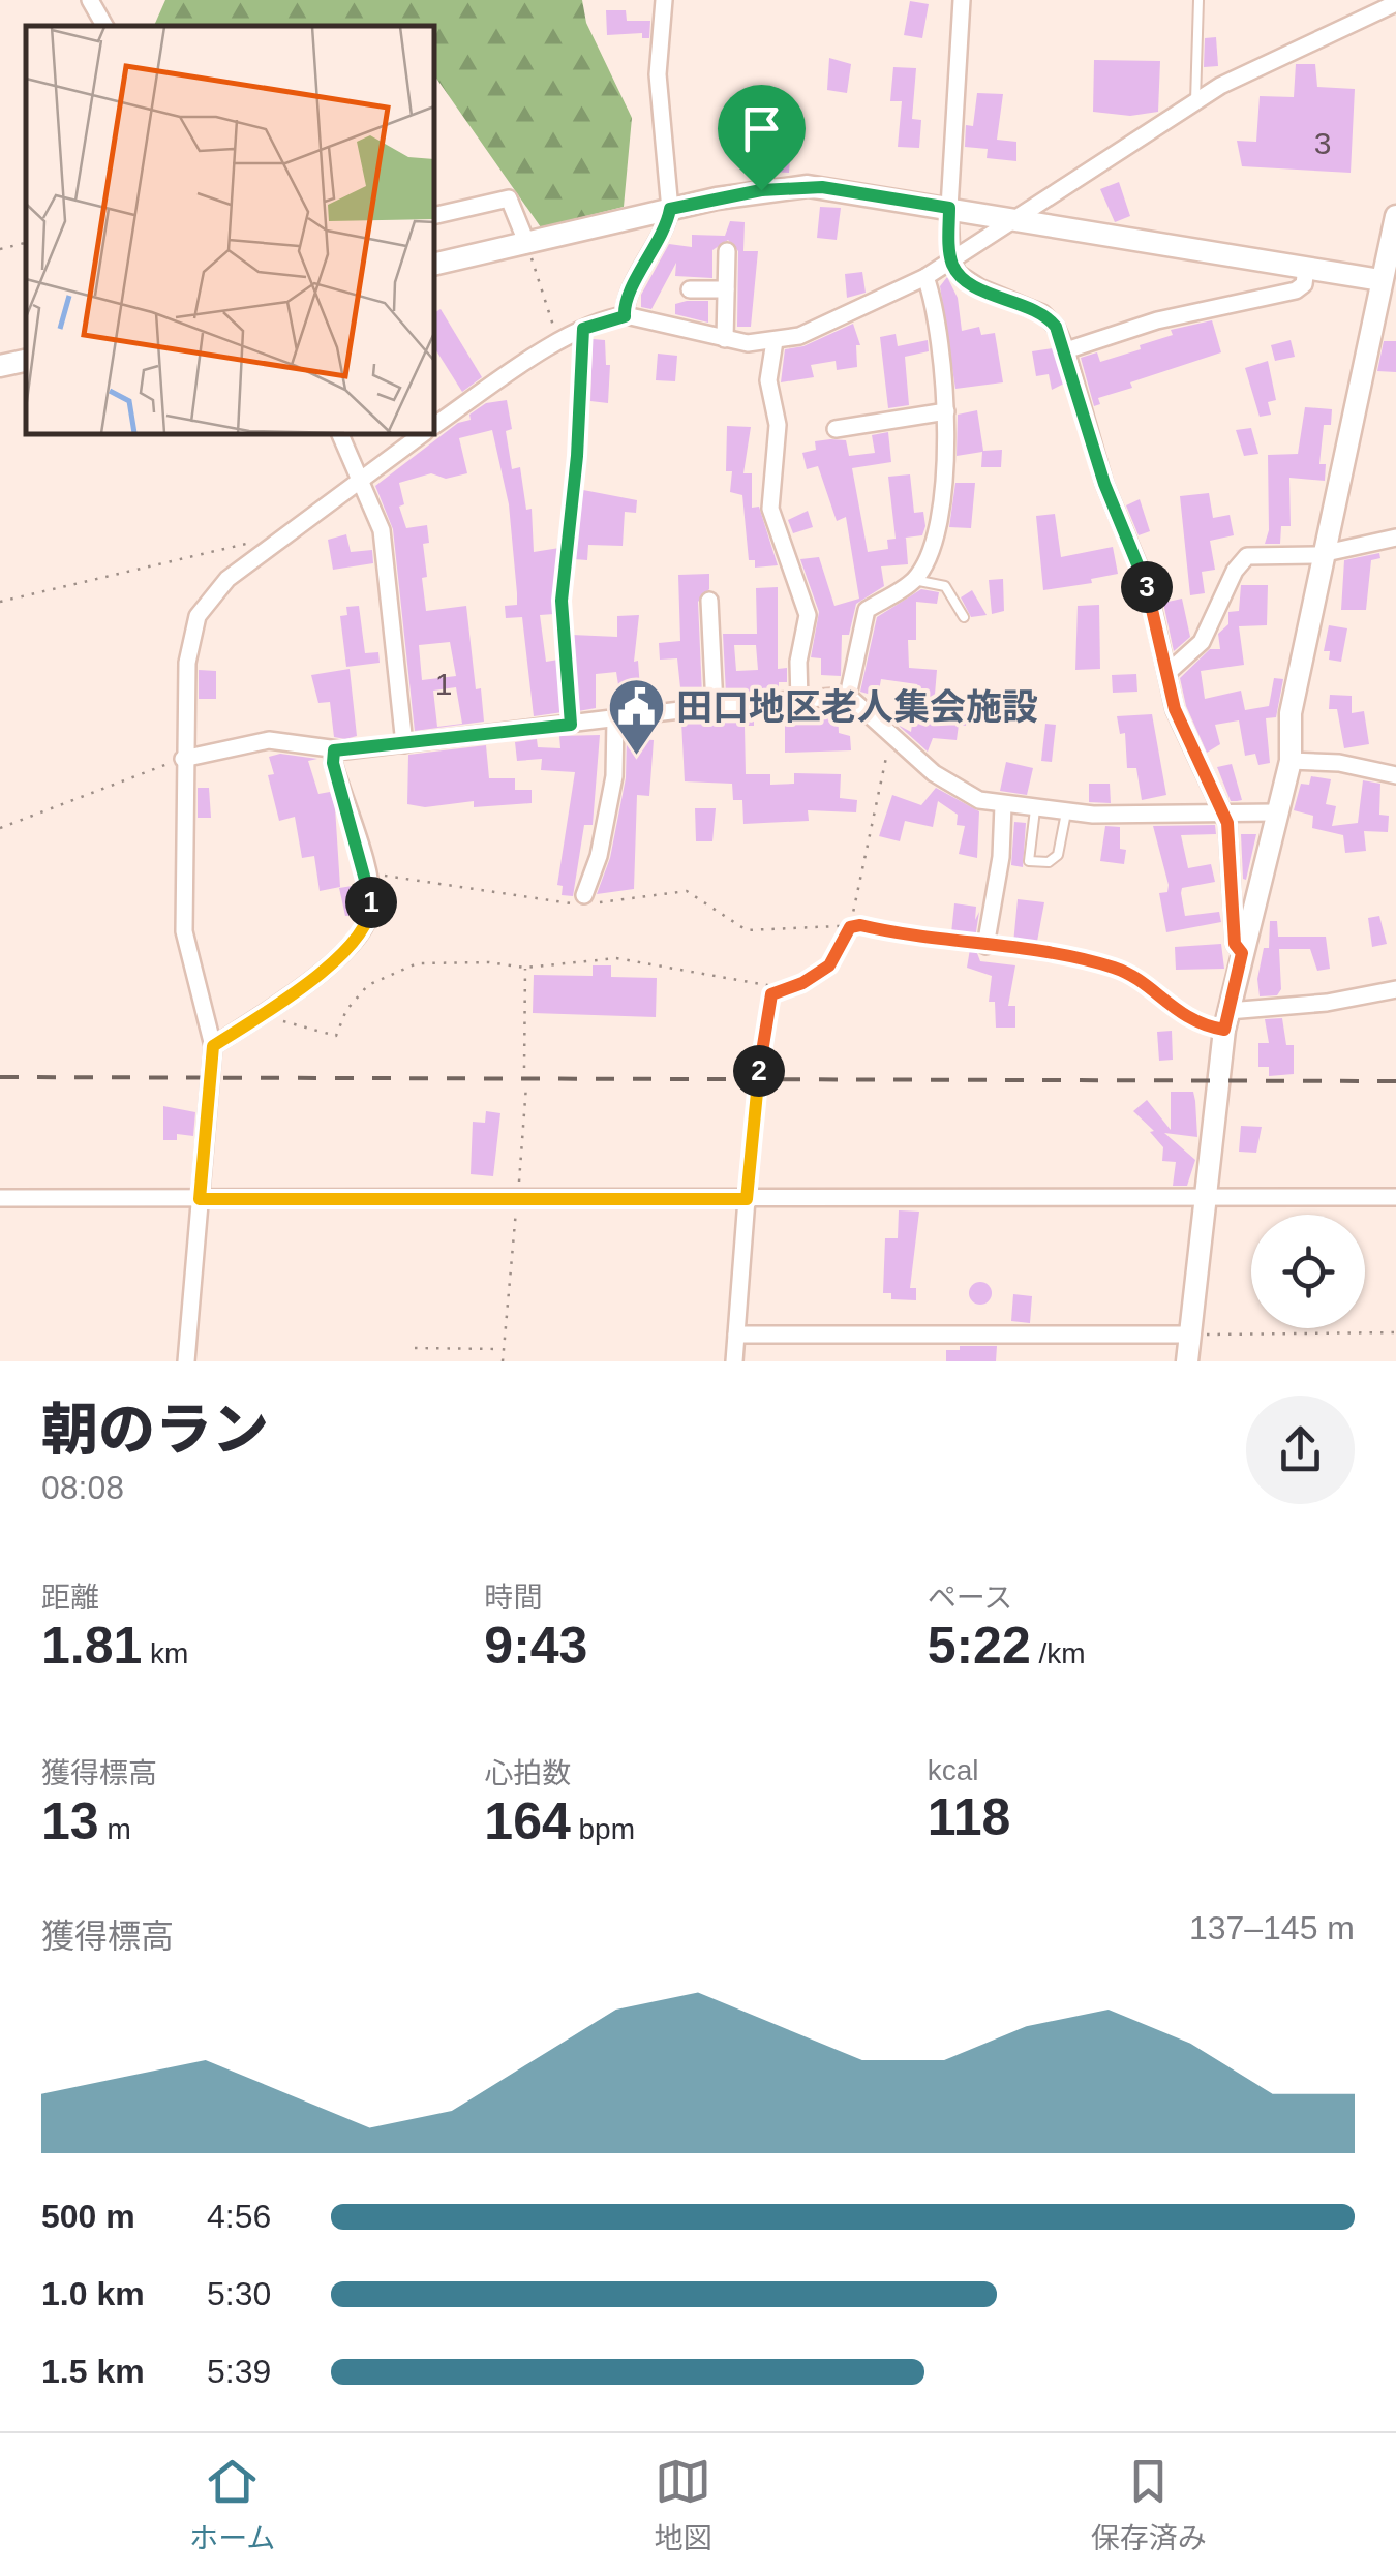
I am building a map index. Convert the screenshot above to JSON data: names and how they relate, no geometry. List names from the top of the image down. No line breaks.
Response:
{"places":{"public building":["田口地区老人集会施設"]},"house_numbers":["3","1"],"page":{"pins":["3","1","2"],"heading":["朝のラン","08:08"],"stats":[["距離","1.81 km"],["時間","9:43"],["ペース","5:22 /km"],["獲得標高","13 m"],["心拍数","164 bpm"],["kcal","118"]],"chart":["獲得標高","137–145 m"],"list":[{"name":"500 m","note":"4:56"},{"name":"1.0 km","note":"5:30"},{"name":"1.5 km","note":"5:39"}],"tabs":["ホーム","地図","保存済み"]}}
